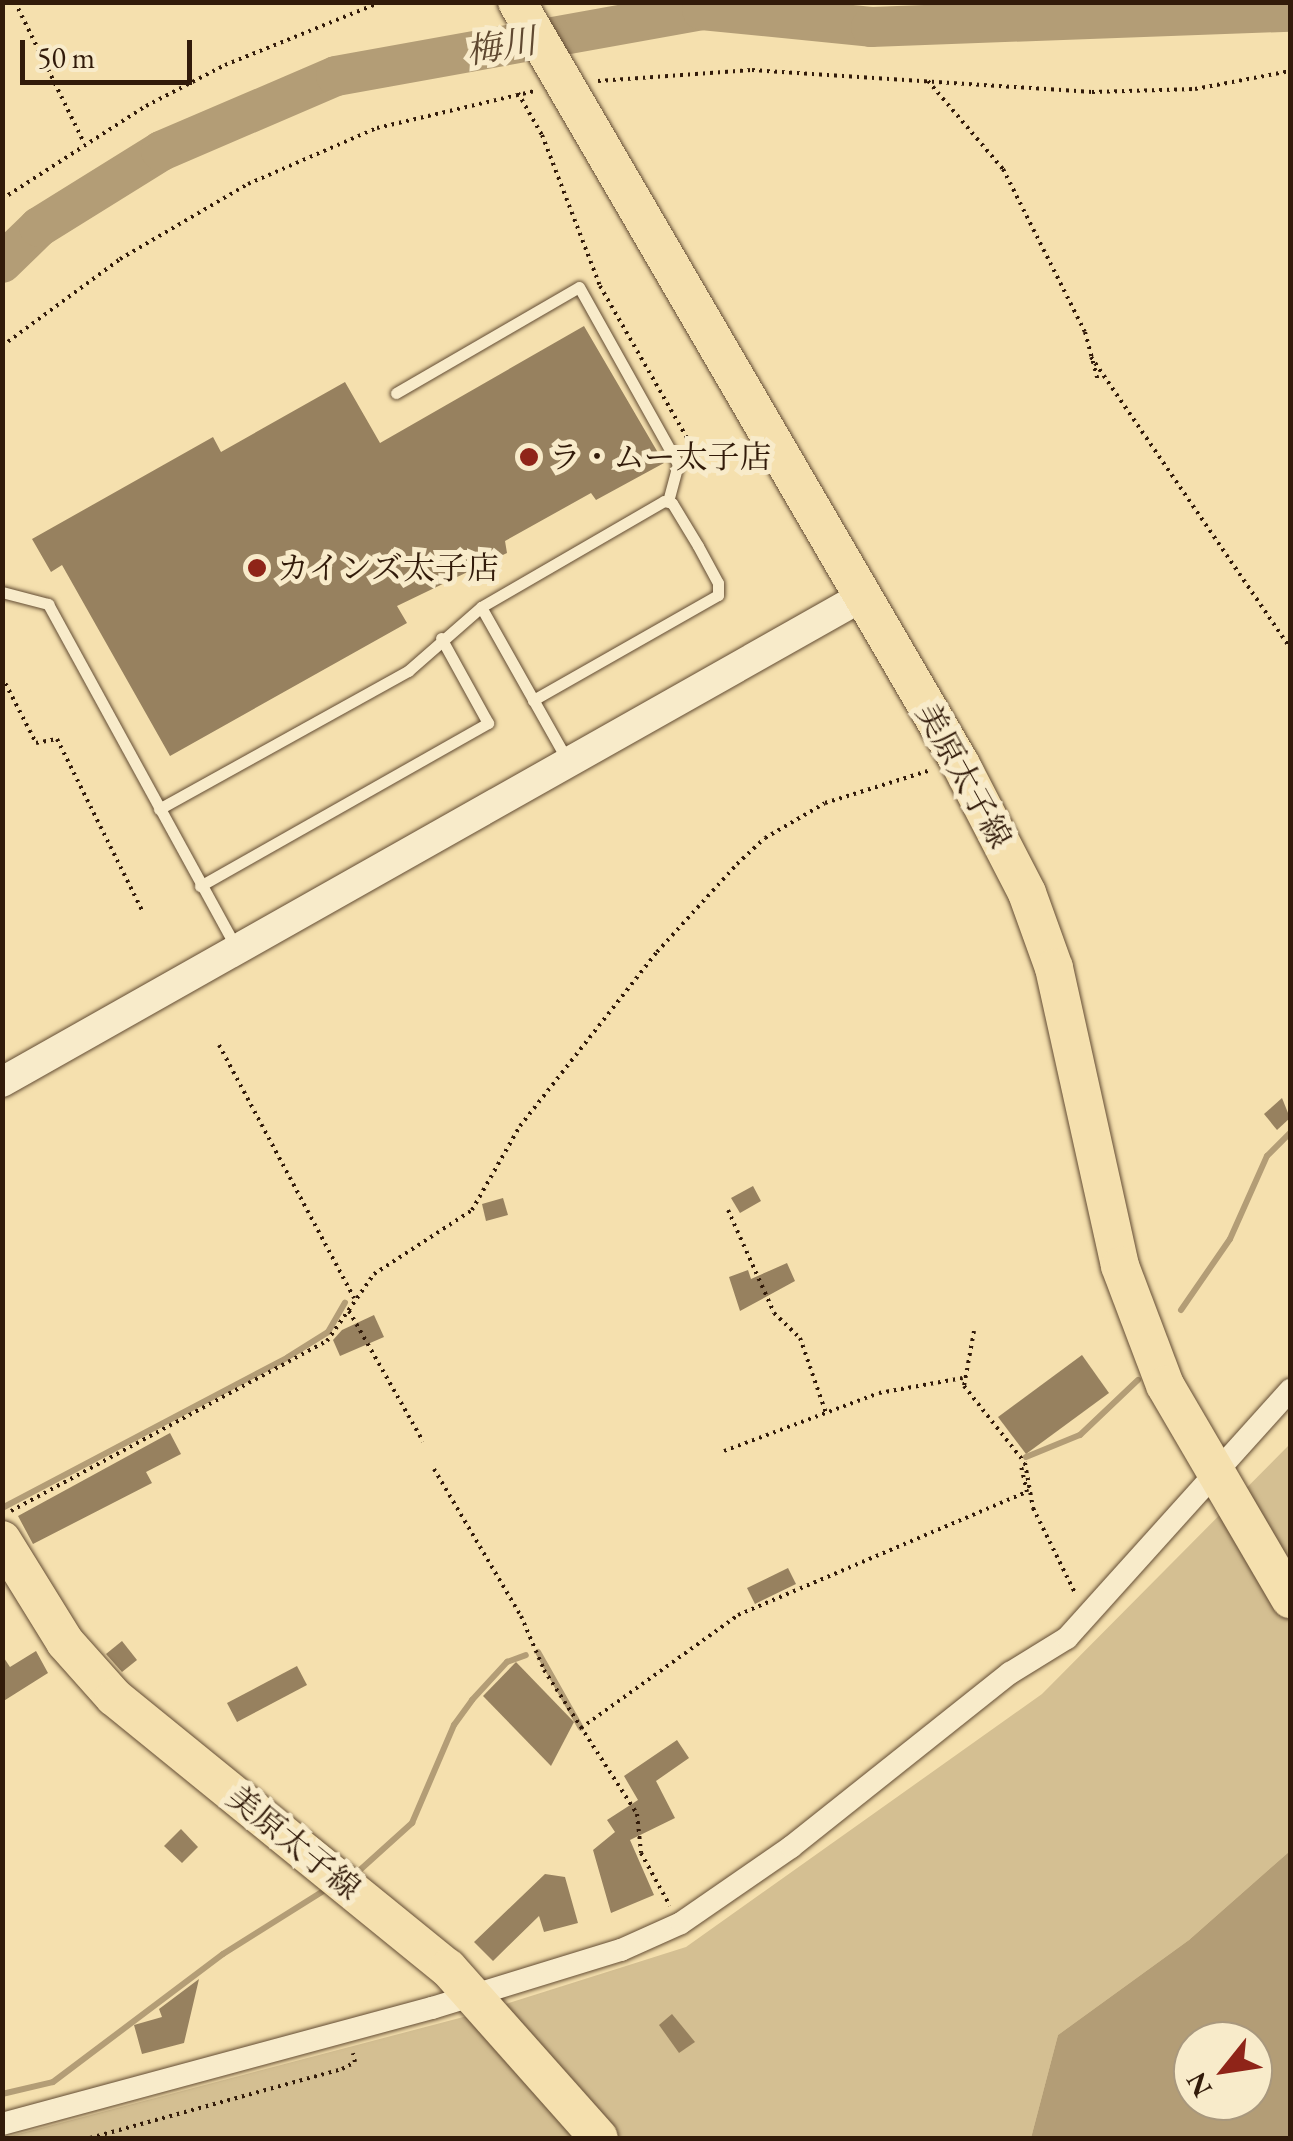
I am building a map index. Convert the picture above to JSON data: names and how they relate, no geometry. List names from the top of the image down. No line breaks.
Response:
{"streets":{"main road":["美原太子線"]},"water":["梅川"],"places":["ラ・ムー太子店","カインズ太子店"],"scale_bar":"50 m","north":"bottom left"}
